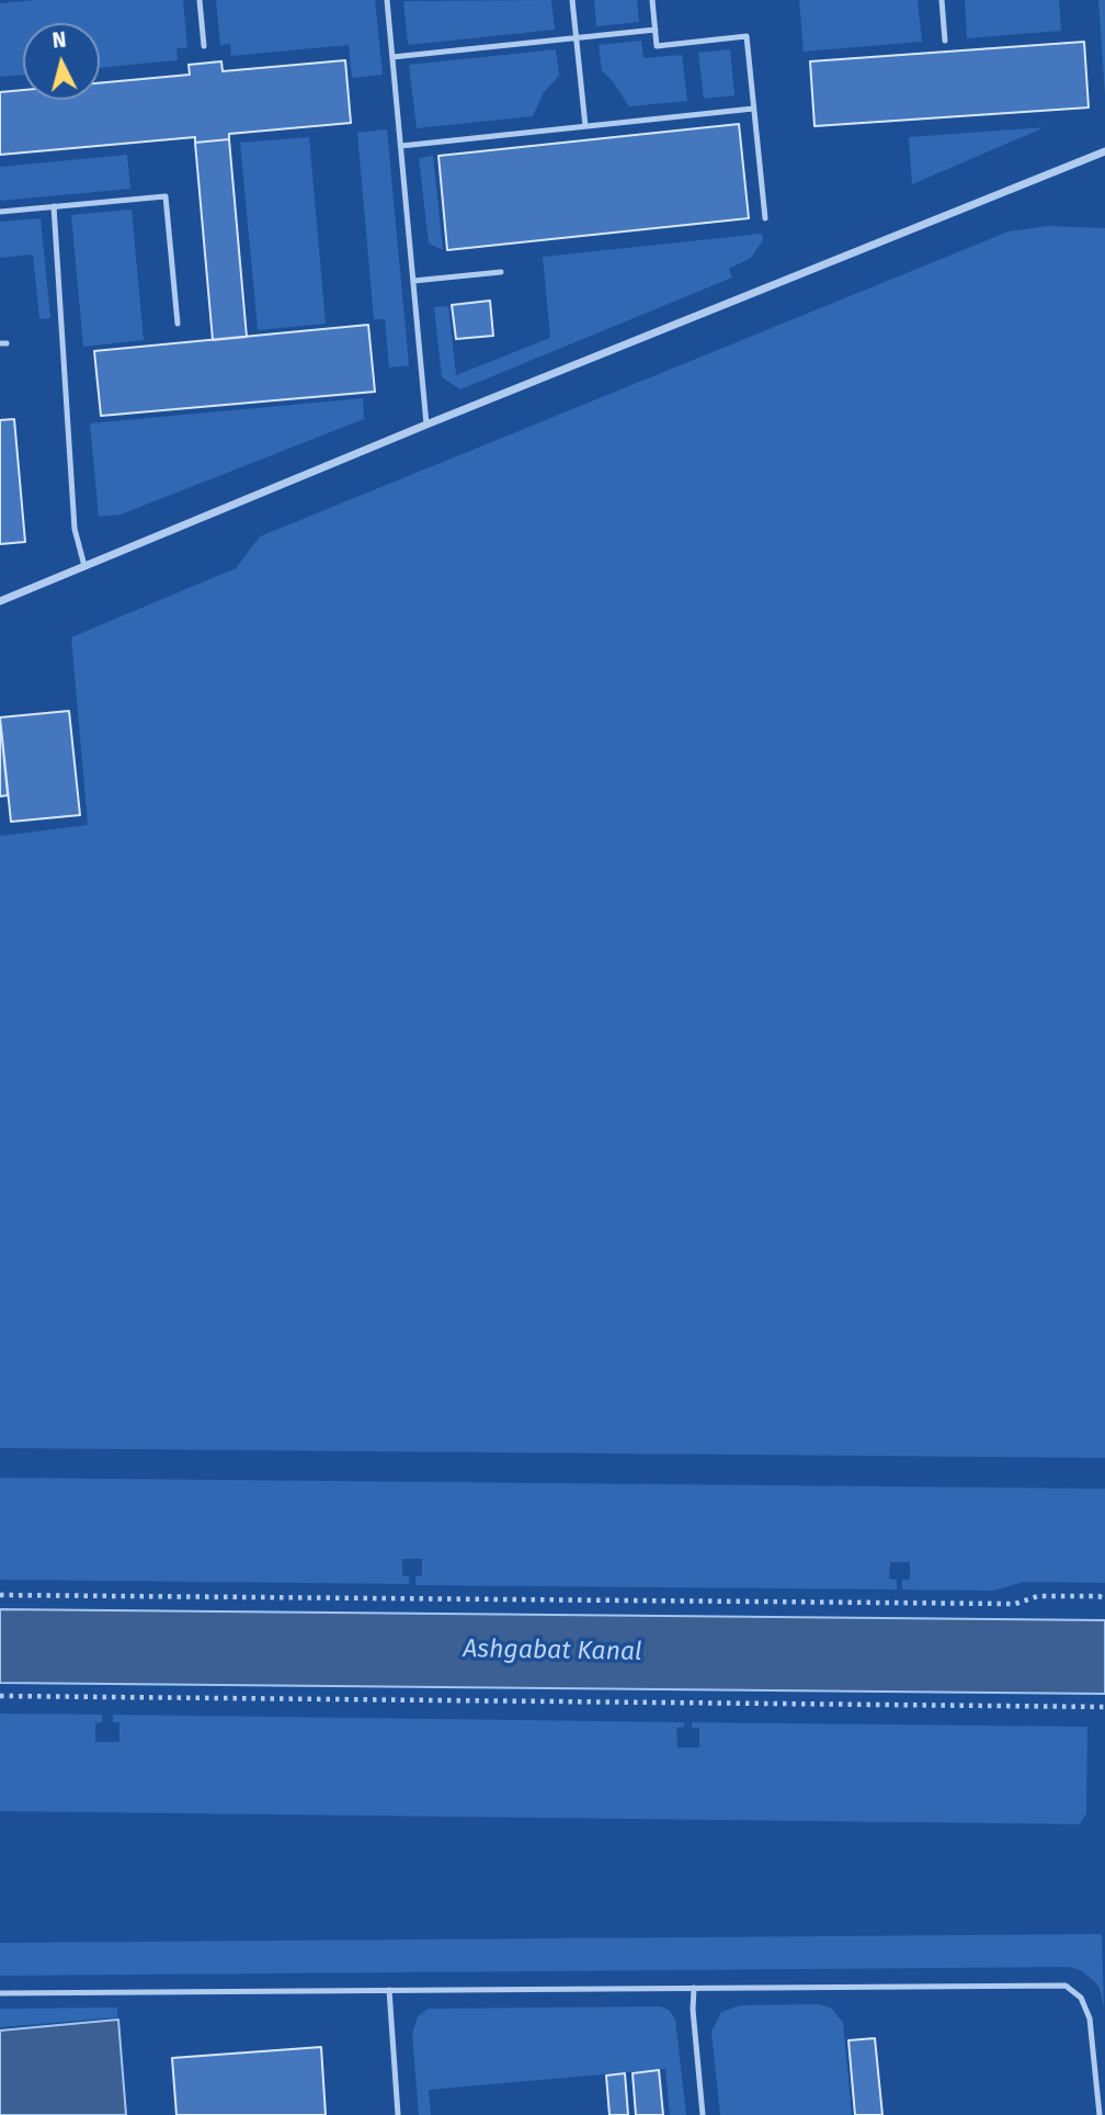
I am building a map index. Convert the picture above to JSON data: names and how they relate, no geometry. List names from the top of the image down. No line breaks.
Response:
{"water":["Ashgabat Kanal"],"north":"top"}
